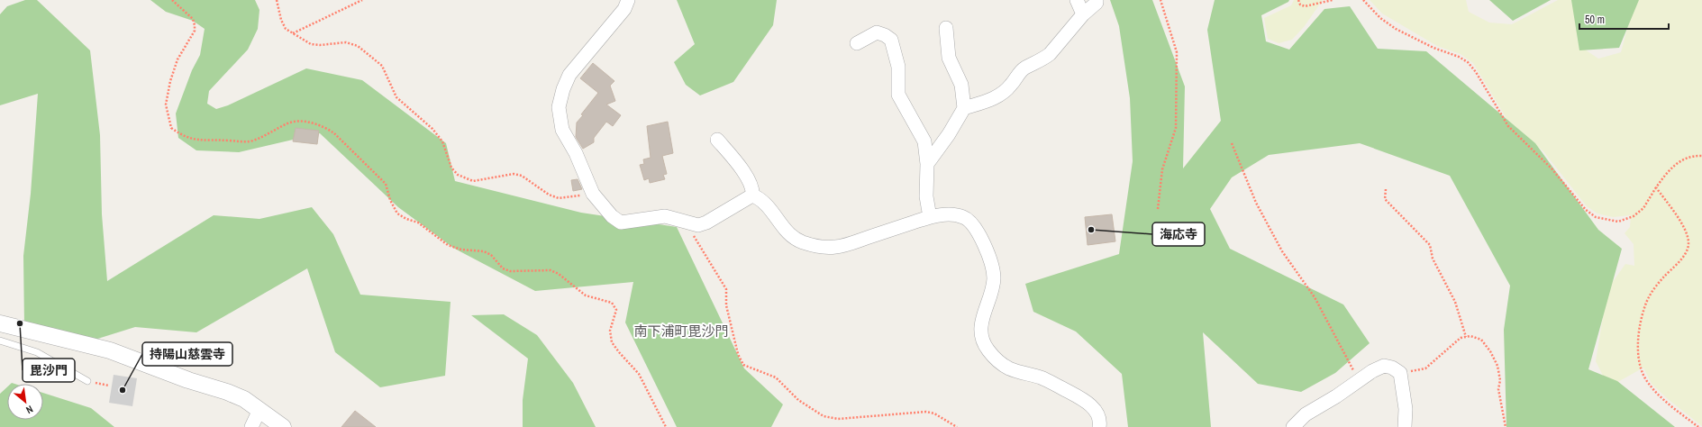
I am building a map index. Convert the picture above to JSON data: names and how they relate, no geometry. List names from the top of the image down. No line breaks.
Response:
{"districts":["南下浦町毘沙門"],"places":["海応寺","毘沙門","持陽山慈雲寺"],"scale_bar":"50 m","north":"bottom right"}
